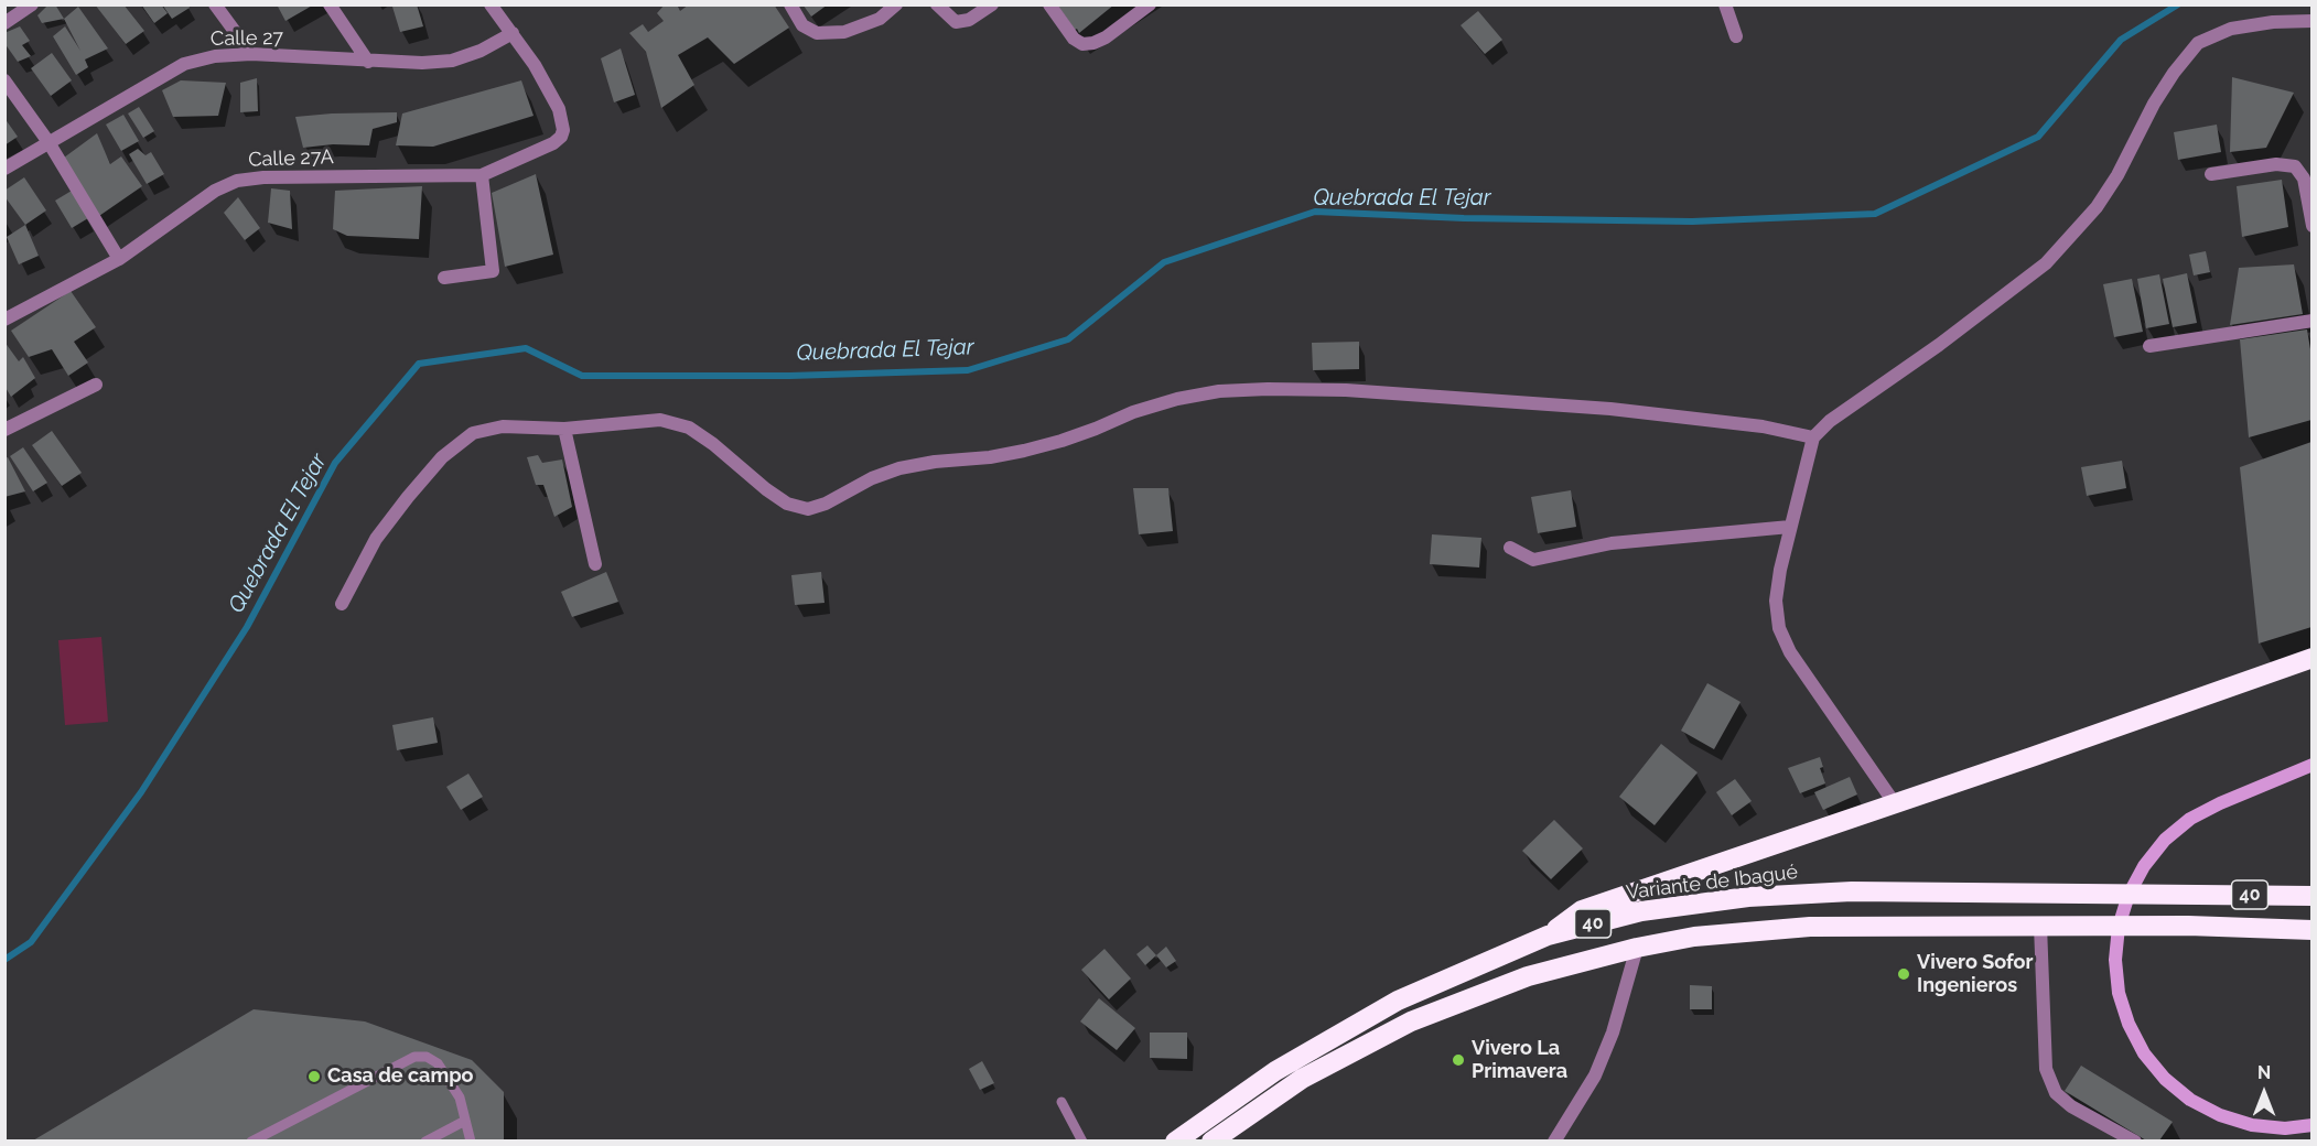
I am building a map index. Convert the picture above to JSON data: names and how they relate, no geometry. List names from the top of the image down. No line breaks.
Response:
{"streets":{"highway":["Variante de Ibagué","40"],"street":["Calle 27","Calle 27A"]},"crossings":[["Calle 27","Calle 27A"]],"water":["Quebrada El Tejar"],"places":["Vivero Sofor Ingenieros","Vivero La Primavera","Casa de campo"],"north":"top"}
